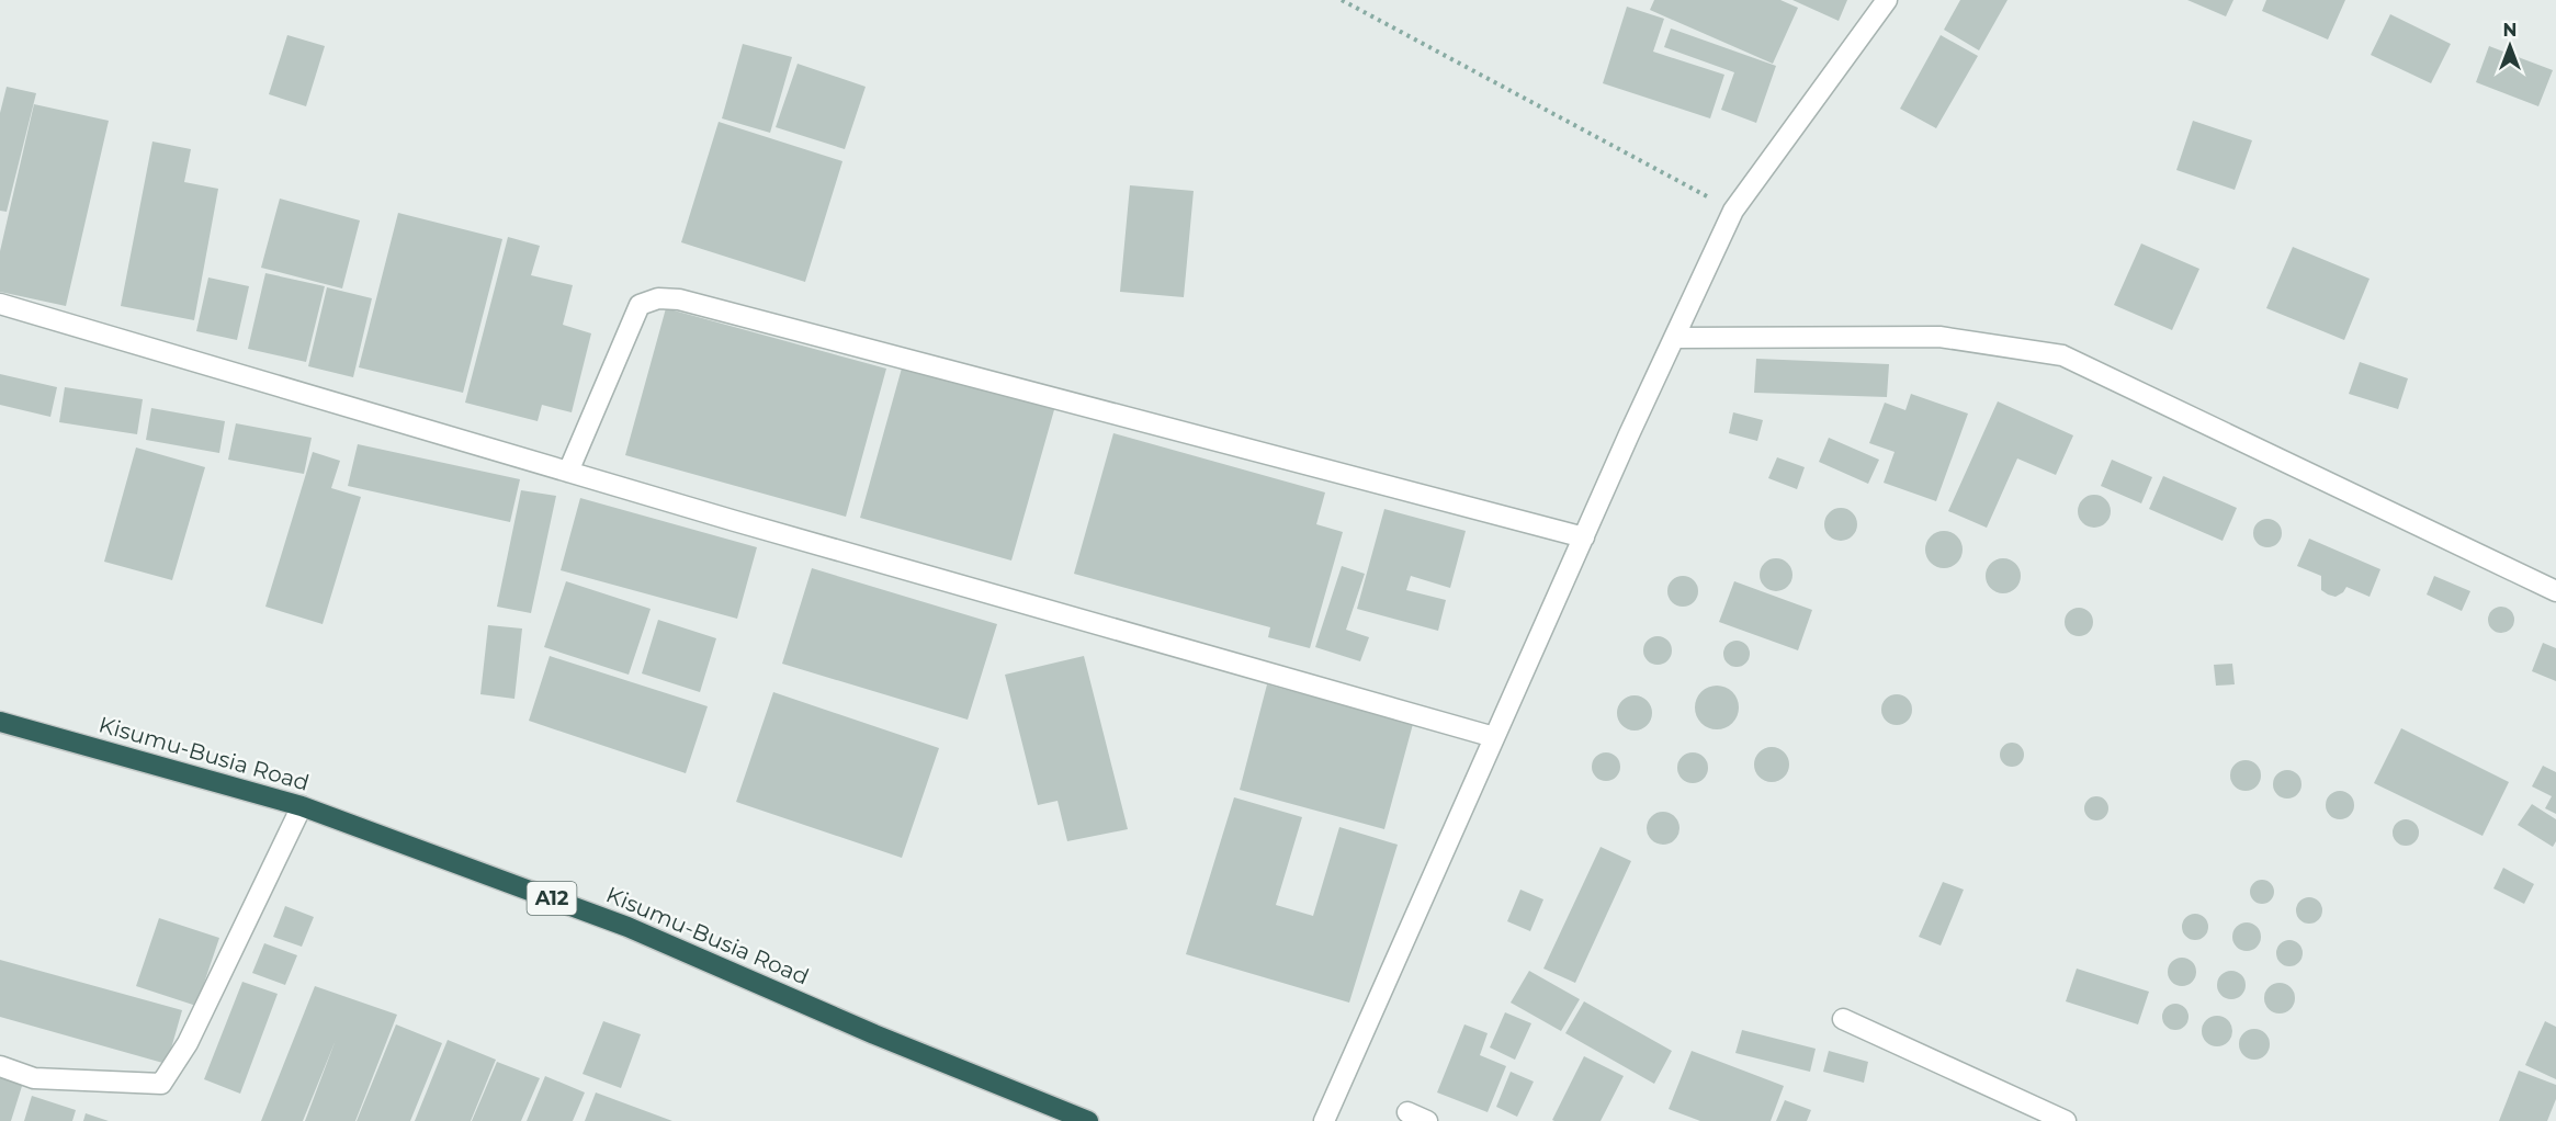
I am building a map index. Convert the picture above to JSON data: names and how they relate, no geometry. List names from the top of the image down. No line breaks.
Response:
{"streets":{"highway":["Kisumu-Busia Road","A12"]},"north":"top"}
